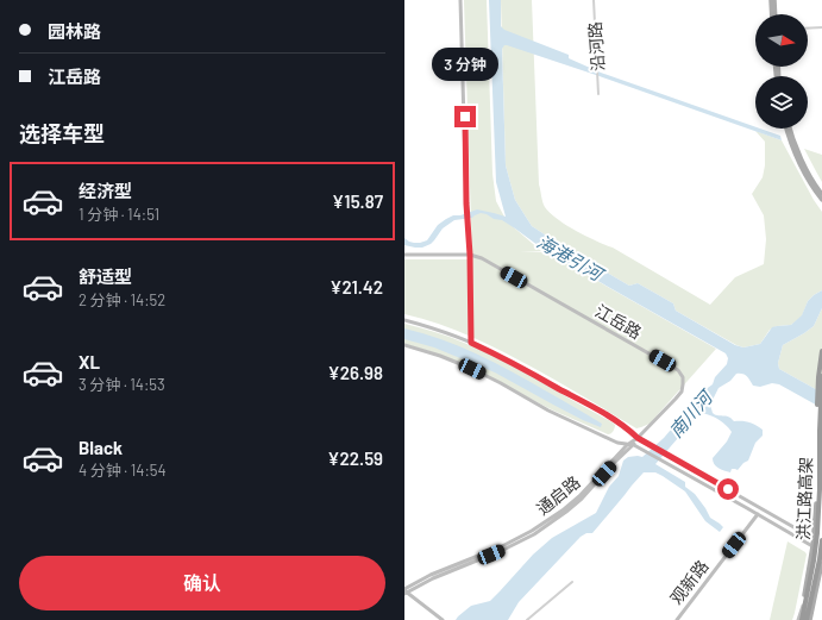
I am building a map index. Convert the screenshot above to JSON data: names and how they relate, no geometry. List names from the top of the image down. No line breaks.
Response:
{"streets":{"highway":["洪江路高架"],"street":["沿河路","江岳路","通启路","观新路"]},"crossings":[["江岳路","通启路"]],"water":["海港引河","南川河"],"north":"right","page":{"banner":["园林路","江岳路"],"bubble":"3 分钟","heading":"选择车型","list":[{"name":"经济型","note":"1 分钟 · 14:51","value":"¥15.87"},{"name":"舒适型","note":"2 分钟 · 14:52","value":"¥21.42"},{"name":"XL","note":"3 分钟 · 14:53","value":"¥26.98"},{"name":"Black","note":"4 分钟 · 14:54","value":"¥22.59"}],"buttons":"确认"}}
